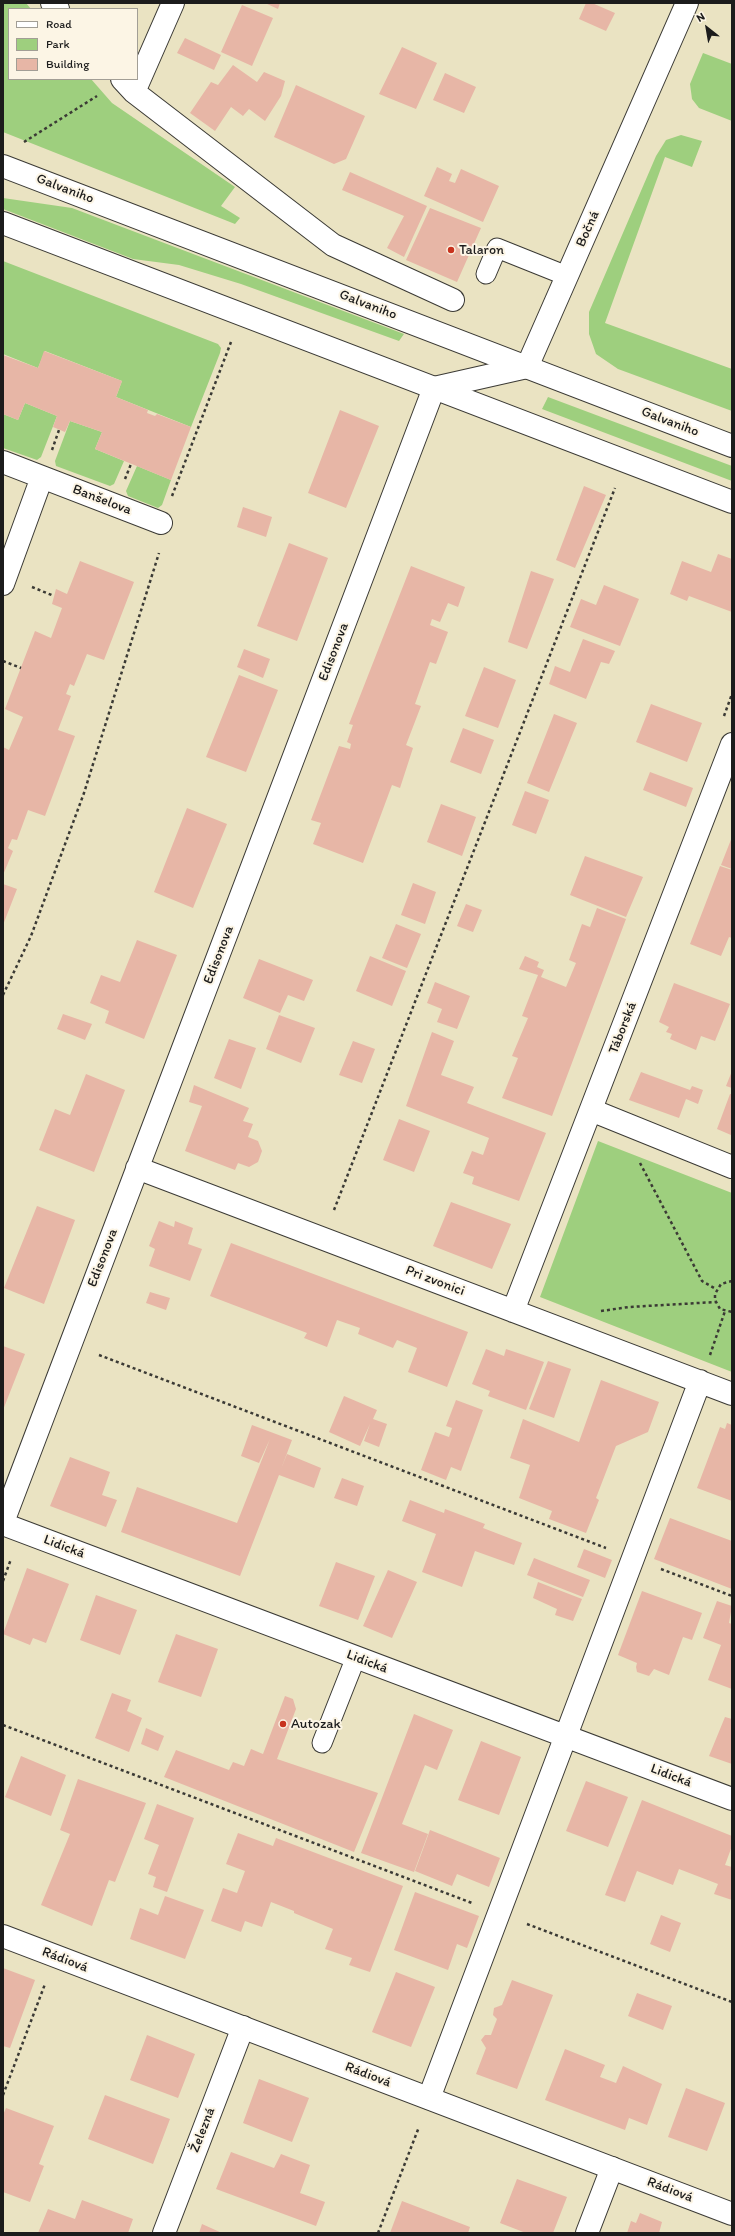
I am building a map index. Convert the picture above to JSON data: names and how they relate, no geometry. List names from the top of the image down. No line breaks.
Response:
{"streets":{"street":["Galvaniho","Bočná","Banšelova","Edisonova","Táborská","Pri zvonici","Lidická","Rádiová","Železná"]},"crossings":[["Galvaniho","Bočná"],["Edisonova","Pri zvonici"],["Edisonova","Lidická"],["Táborská","Pri zvonici"],["Rádiová","Železná"]],"places":["Talaron","Autozak"],"legend":["Road","Park","Building"],"north":"top left"}
